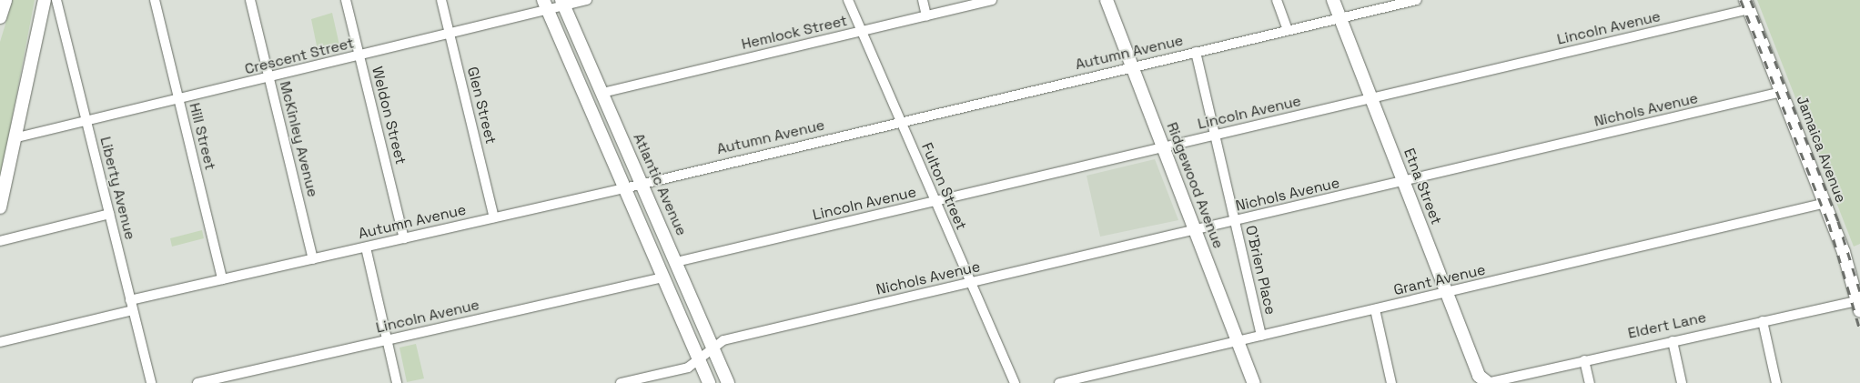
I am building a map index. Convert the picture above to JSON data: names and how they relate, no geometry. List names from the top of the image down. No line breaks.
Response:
{"streets":{"main road":["Jamaica Avenue","Atlantic Avenue","Ridgewood Avenue","Etna Street"],"street":["Lincoln Avenue","Hemlock Street","Autumn Avenue","Crescent Street","Glen Street","Nichols Avenue","Weldon Street","Hill Street","McKinley Avenue","Fulton Street","Liberty Avenue","O'Brien Place","Grant Avenue","Eldert Lane"]},"crossings":[["Lincoln Avenue","Jamaica Avenue"],["Lincoln Avenue","Atlantic Avenue"],["Lincoln Avenue","Ridgewood Avenue"],["Lincoln Avenue","Fulton Street"],["Lincoln Avenue","Etna Street"],["Lincoln Avenue","O'Brien Place"],["Hemlock Street","Atlantic Avenue"],["Hemlock Street","Fulton Street"],["Autumn Avenue","Glen Street"],["Autumn Avenue","Weldon Street"],["Autumn Avenue","Hill Street"],["Autumn Avenue","McKinley Avenue"],["Autumn Avenue","Atlantic Avenue"],["Autumn Avenue","Ridgewood Avenue"],["Autumn Avenue","Fulton Street"],["Autumn Avenue","Etna Street"],["Autumn Avenue","Liberty Avenue"],["Autumn Avenue","O'Brien Place"],["Crescent Street","Glen Street"],["Crescent Street","Weldon Street"],["Crescent Street","Hill Street"],["Crescent Street","McKinley Avenue"],["Crescent Street","Atlantic Avenue"],["Crescent Street","Liberty Avenue"],["Nichols Avenue","Jamaica Avenue"],["Nichols Avenue","Atlantic Avenue"],["Nichols Avenue","Ridgewood Avenue"],["Nichols Avenue","Fulton Street"],["Nichols Avenue","Etna Street"],["Nichols Avenue","O'Brien Place"],["Jamaica Avenue","Grant Avenue"],["Jamaica Avenue","Eldert Lane"],["Ridgewood Avenue","Grant Avenue"],["Etna Street","Grant Avenue"],["Etna Street","Eldert Lane"],["O'Brien Place","Grant Avenue"]]}
